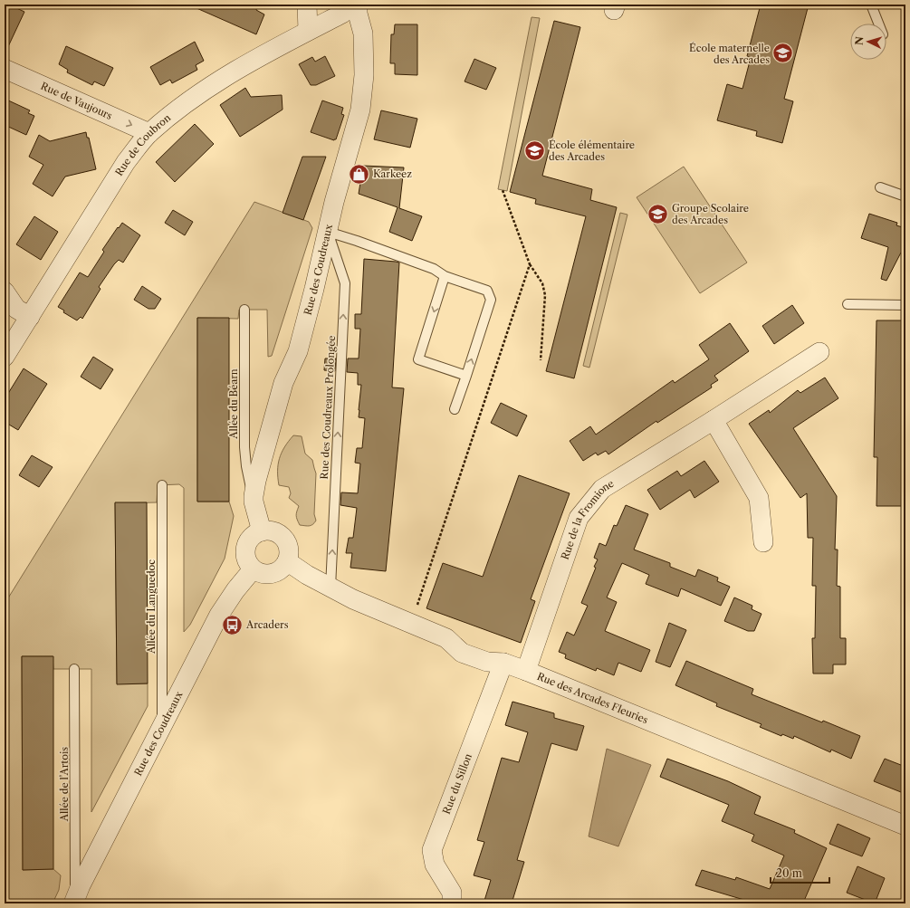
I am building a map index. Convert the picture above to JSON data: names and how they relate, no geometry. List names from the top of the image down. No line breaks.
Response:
{"streets":{"street":["Rue de Vaujours","Rue de Coubron","Rue des Coudreaux","Rue de la Fromione","Rue des Arcades Fleuries","Rue du Sillon"],"lane":["Allée du Béarn","Rue des Coudreaux Prolongée","Allée du Languedoc","Allée de l'Artois"]},"crossings":[["Rue de Vaujours","Rue de Coubron"],["Rue des Coudreaux","Allée du Béarn"],["Rue des Coudreaux","Rue des Coudreaux Prolongée"],["Rue des Coudreaux","Allée du Languedoc"],["Rue des Coudreaux","Rue des Arcades Fleuries"],["Rue des Coudreaux","Allée de l'Artois"],["Rue des Coudreaux Prolongée","Rue des Arcades Fleuries"],["Rue de la Fromione","Rue des Arcades Fleuries"],["Rue des Arcades Fleuries","Rue du Sillon"]],"one_way":["Rue de Vaujours","Rue des Coudreaux Prolongée"],"places":{"school or university":["École maternelle des Arcades","École élémentaire des Arcades","Groupe Scolaire des Arcades"],"shop":["Karkeez"],"bus stop":["Arcaders"]},"scale_bar":"20 m","north":"left"}
